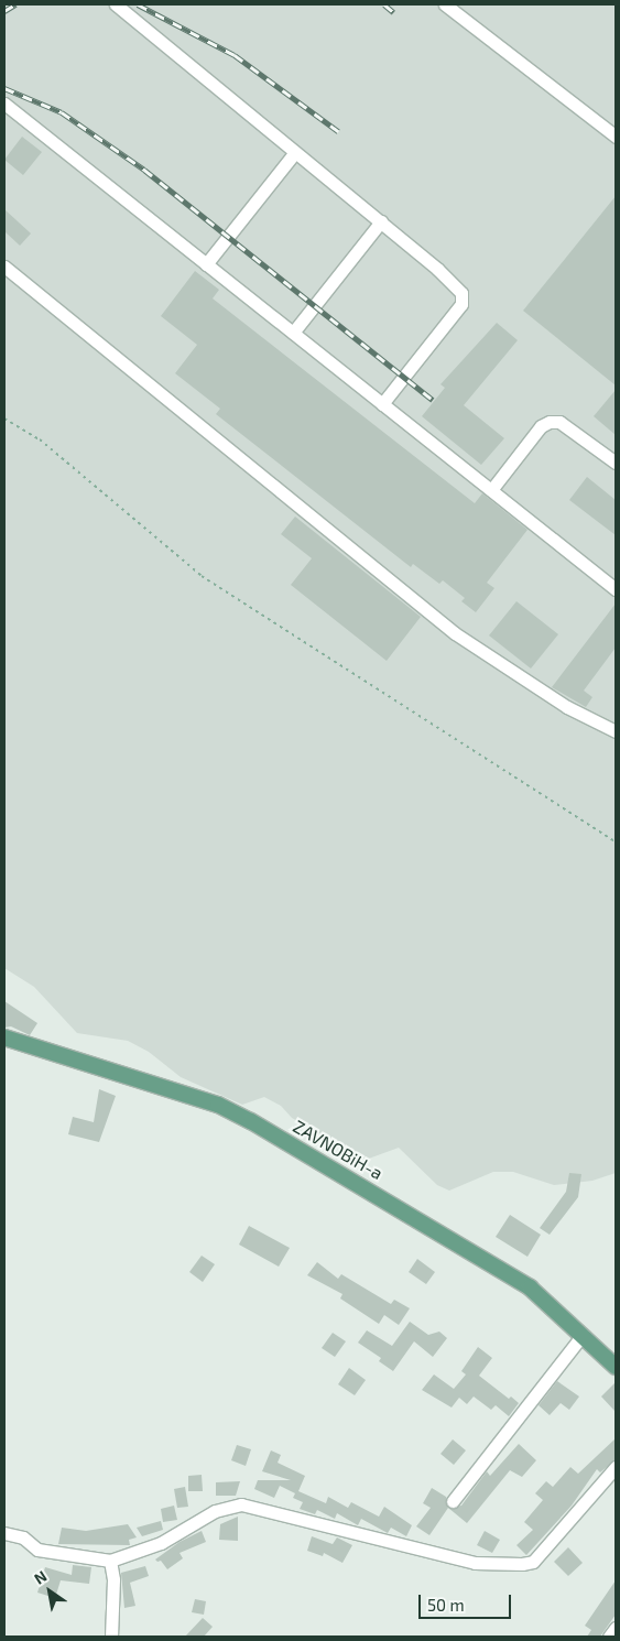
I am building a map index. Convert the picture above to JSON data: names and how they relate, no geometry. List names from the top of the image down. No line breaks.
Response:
{"streets":{"main road":["ZAVNOBiH-a"]},"scale_bar":"50 m","north":"top left"}
